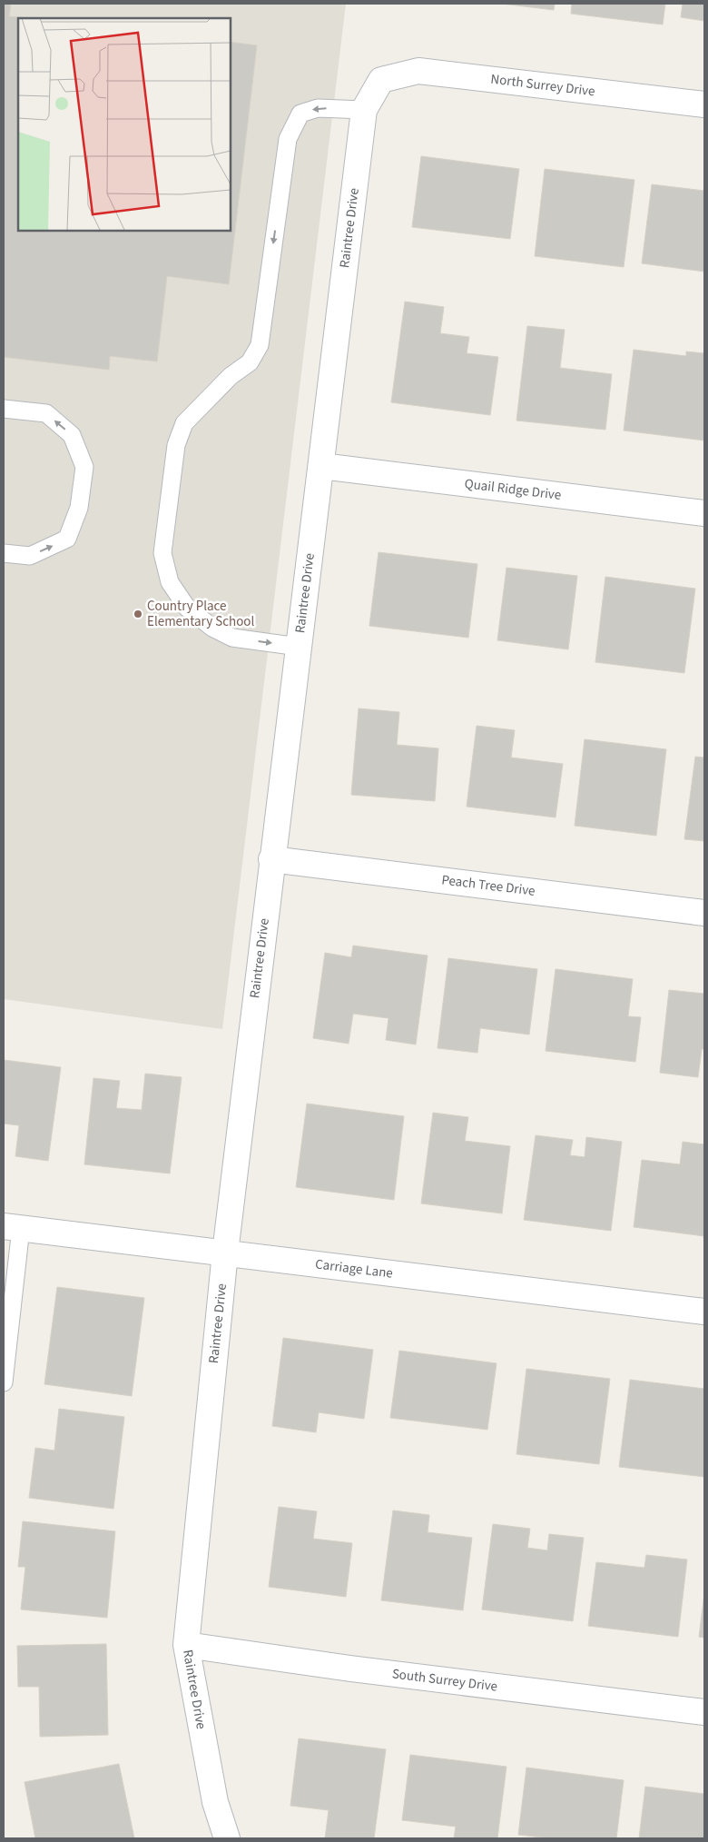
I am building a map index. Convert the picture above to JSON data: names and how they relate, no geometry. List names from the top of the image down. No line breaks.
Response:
{"streets":{"street":["North Surrey Drive","Raintree Drive","Quail Ridge Drive","Peach Tree Drive","Carriage Lane","South Surrey Drive"]},"crossings":[["North Surrey Drive","Raintree Drive"],["Raintree Drive","Quail Ridge Drive"],["Raintree Drive","Peach Tree Drive"],["Raintree Drive","Carriage Lane"],["Raintree Drive","South Surrey Drive"]],"places":["Country Place Elementary School"]}
